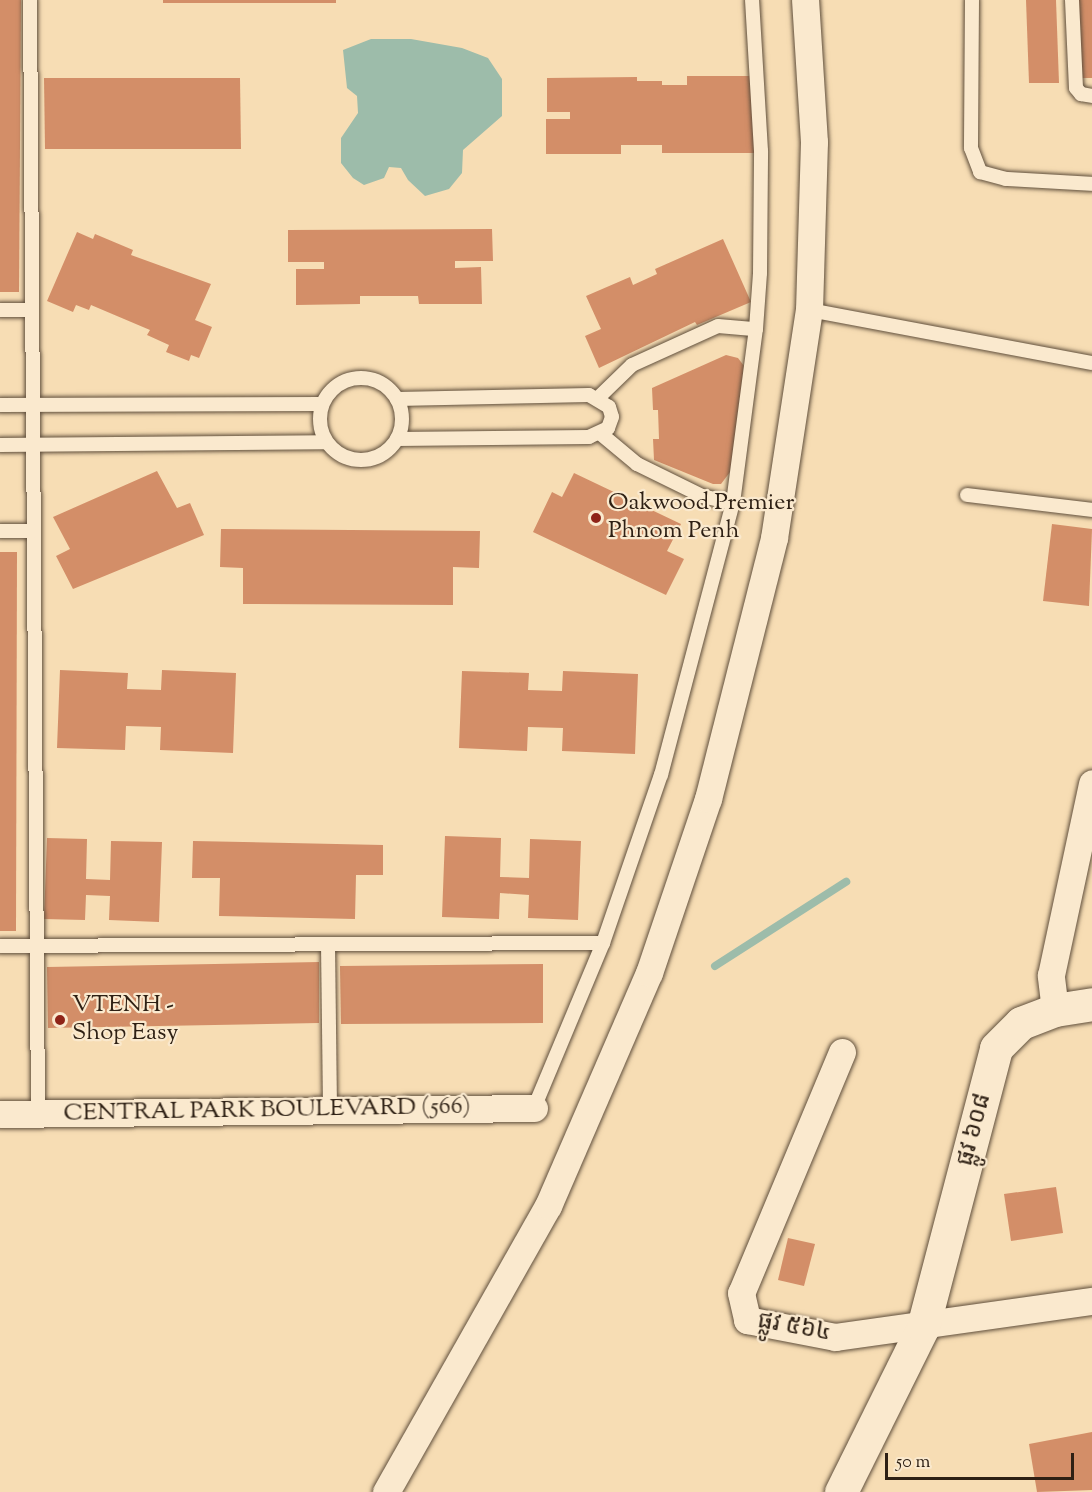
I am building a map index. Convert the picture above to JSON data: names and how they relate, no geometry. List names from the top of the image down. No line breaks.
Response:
{"streets":{"street":["CENTRAL PARK BOULEVARD (566)","ផ្លូវ ៦០៨","ផ្លូវ ៥៦៤"]},"crossings":[["ផ្លូវ ៦០៨","ផ្លូវ ៥៦៤"]],"places":["Oakwood Premier Phnom Penh","VTENH - Shop Easy"],"scale_bar":"50 m"}
